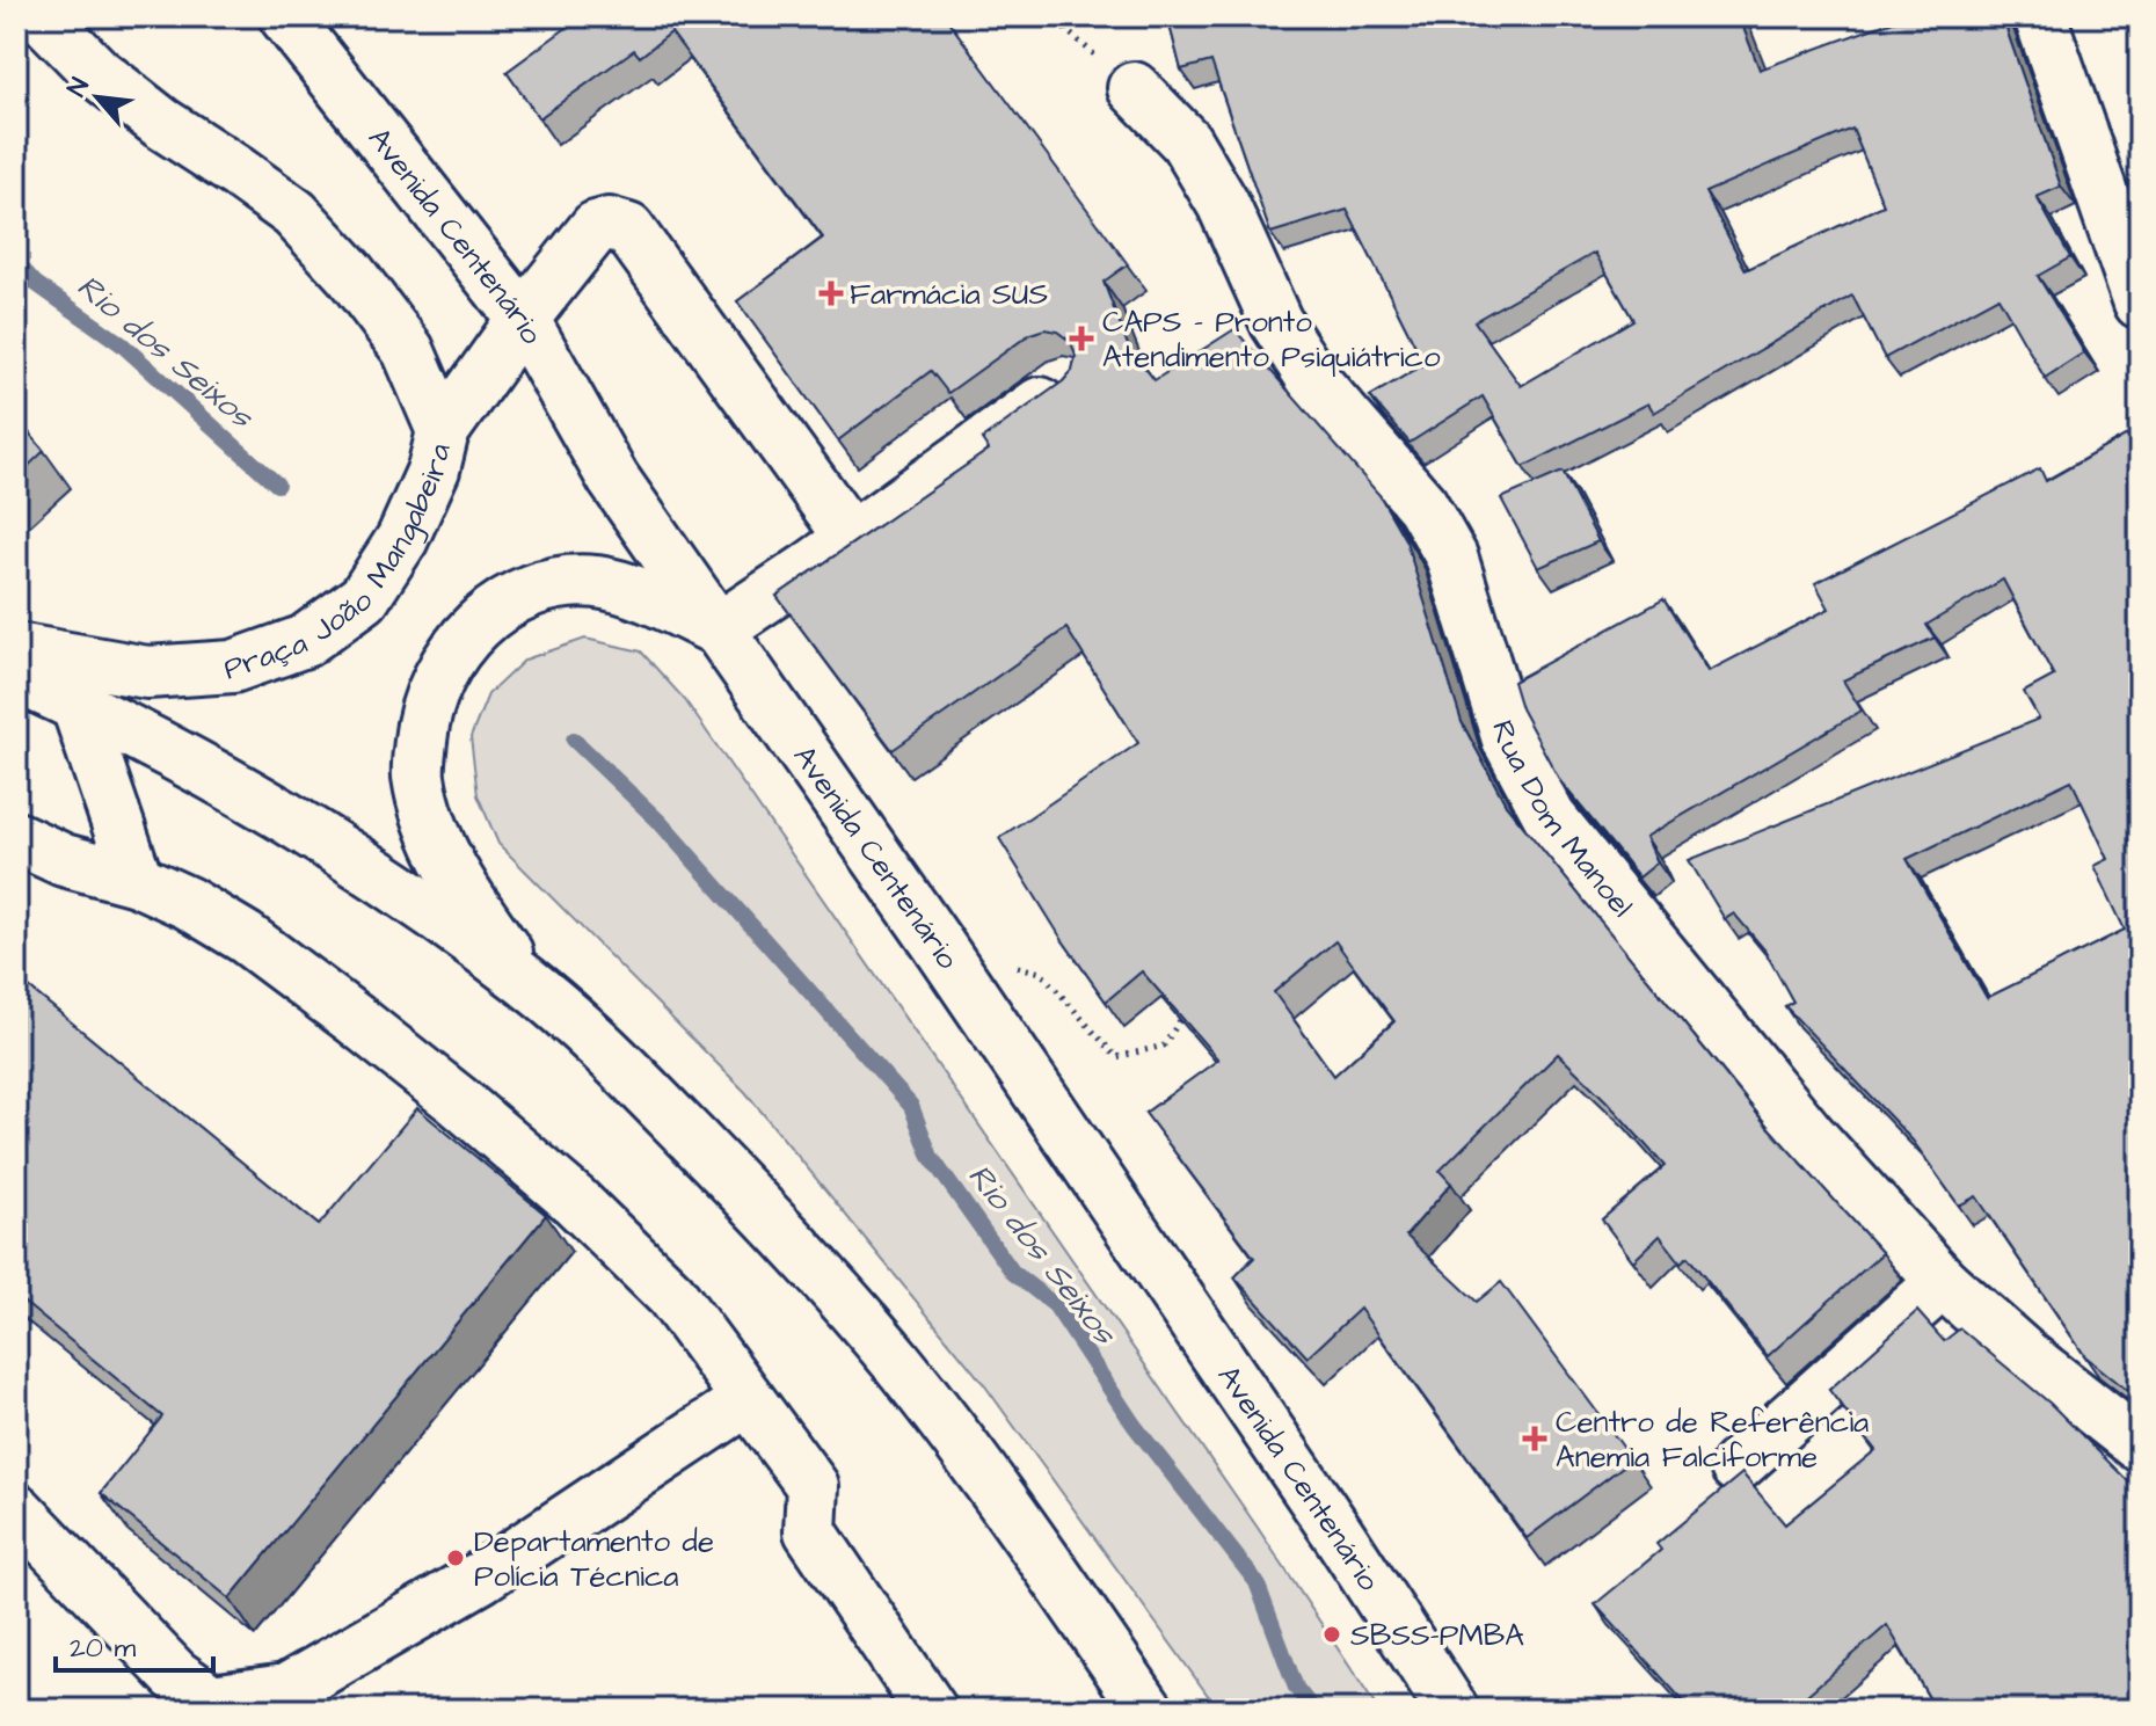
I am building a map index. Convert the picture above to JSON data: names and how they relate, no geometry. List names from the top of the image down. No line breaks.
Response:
{"streets":{"main road":["Avenida Centenário","Praça João Mangabeira","Rua Dom Manoel"]},"water":["Rio dos Seixos"],"places":{"health":["Farmácia SUS","CAPS - Pronto Atendimento Psiquiátrico","Centro de Referência Anemia Falciforme"],"other":["Departamento de Polícia Técnica","SBSS-PMBA"]},"scale_bar":"20 m","north":"top left"}
